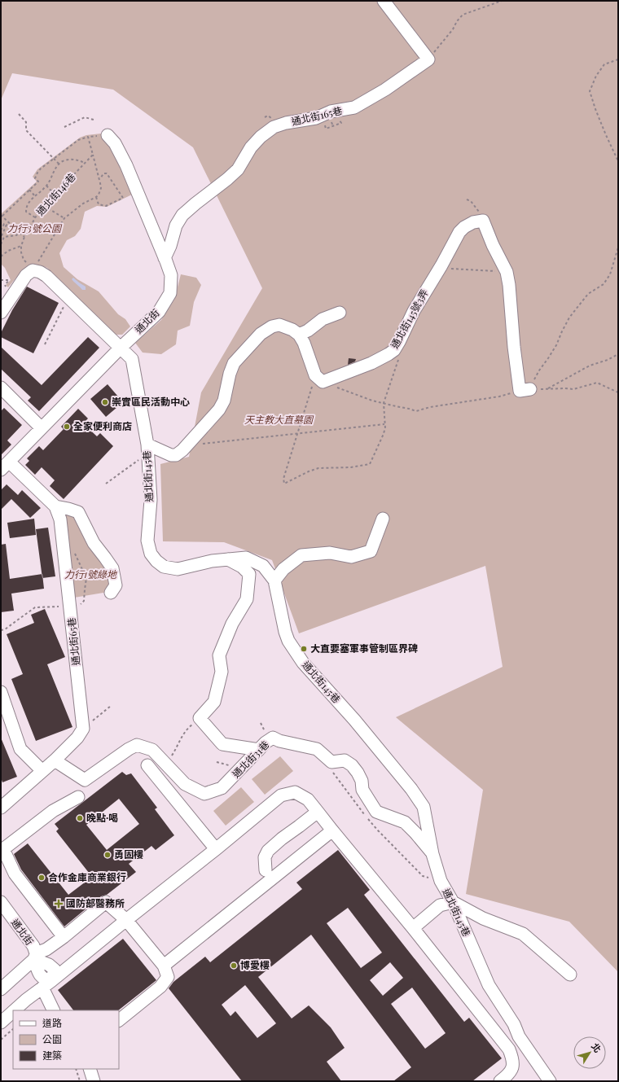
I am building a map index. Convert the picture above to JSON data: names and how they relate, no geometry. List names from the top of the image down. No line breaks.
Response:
{"streets":{"street":["通北街165巷","通北街145號3弄","通北街","通北街145巷","通北街65巷","通北街31巷"],"path":["通北街146巷"]},"crossings":[["通北街165巷","通北街"],["通北街","通北街145巷"],["通北街","通北街65巷"],["通北街145巷","通北街31巷"]],"parks":["力行3號公園","天主教大直墓園","力行1號綠地"],"places":{"other":["崇實區民活動中心","全家便利商店","大直要塞軍事管制區界碑","晚點·喝","勇固樓","合作金庫商業銀行","博愛樓"],"health":["國防部醫務所"]},"legend":["道路","公園","建築"],"north":"top right"}
